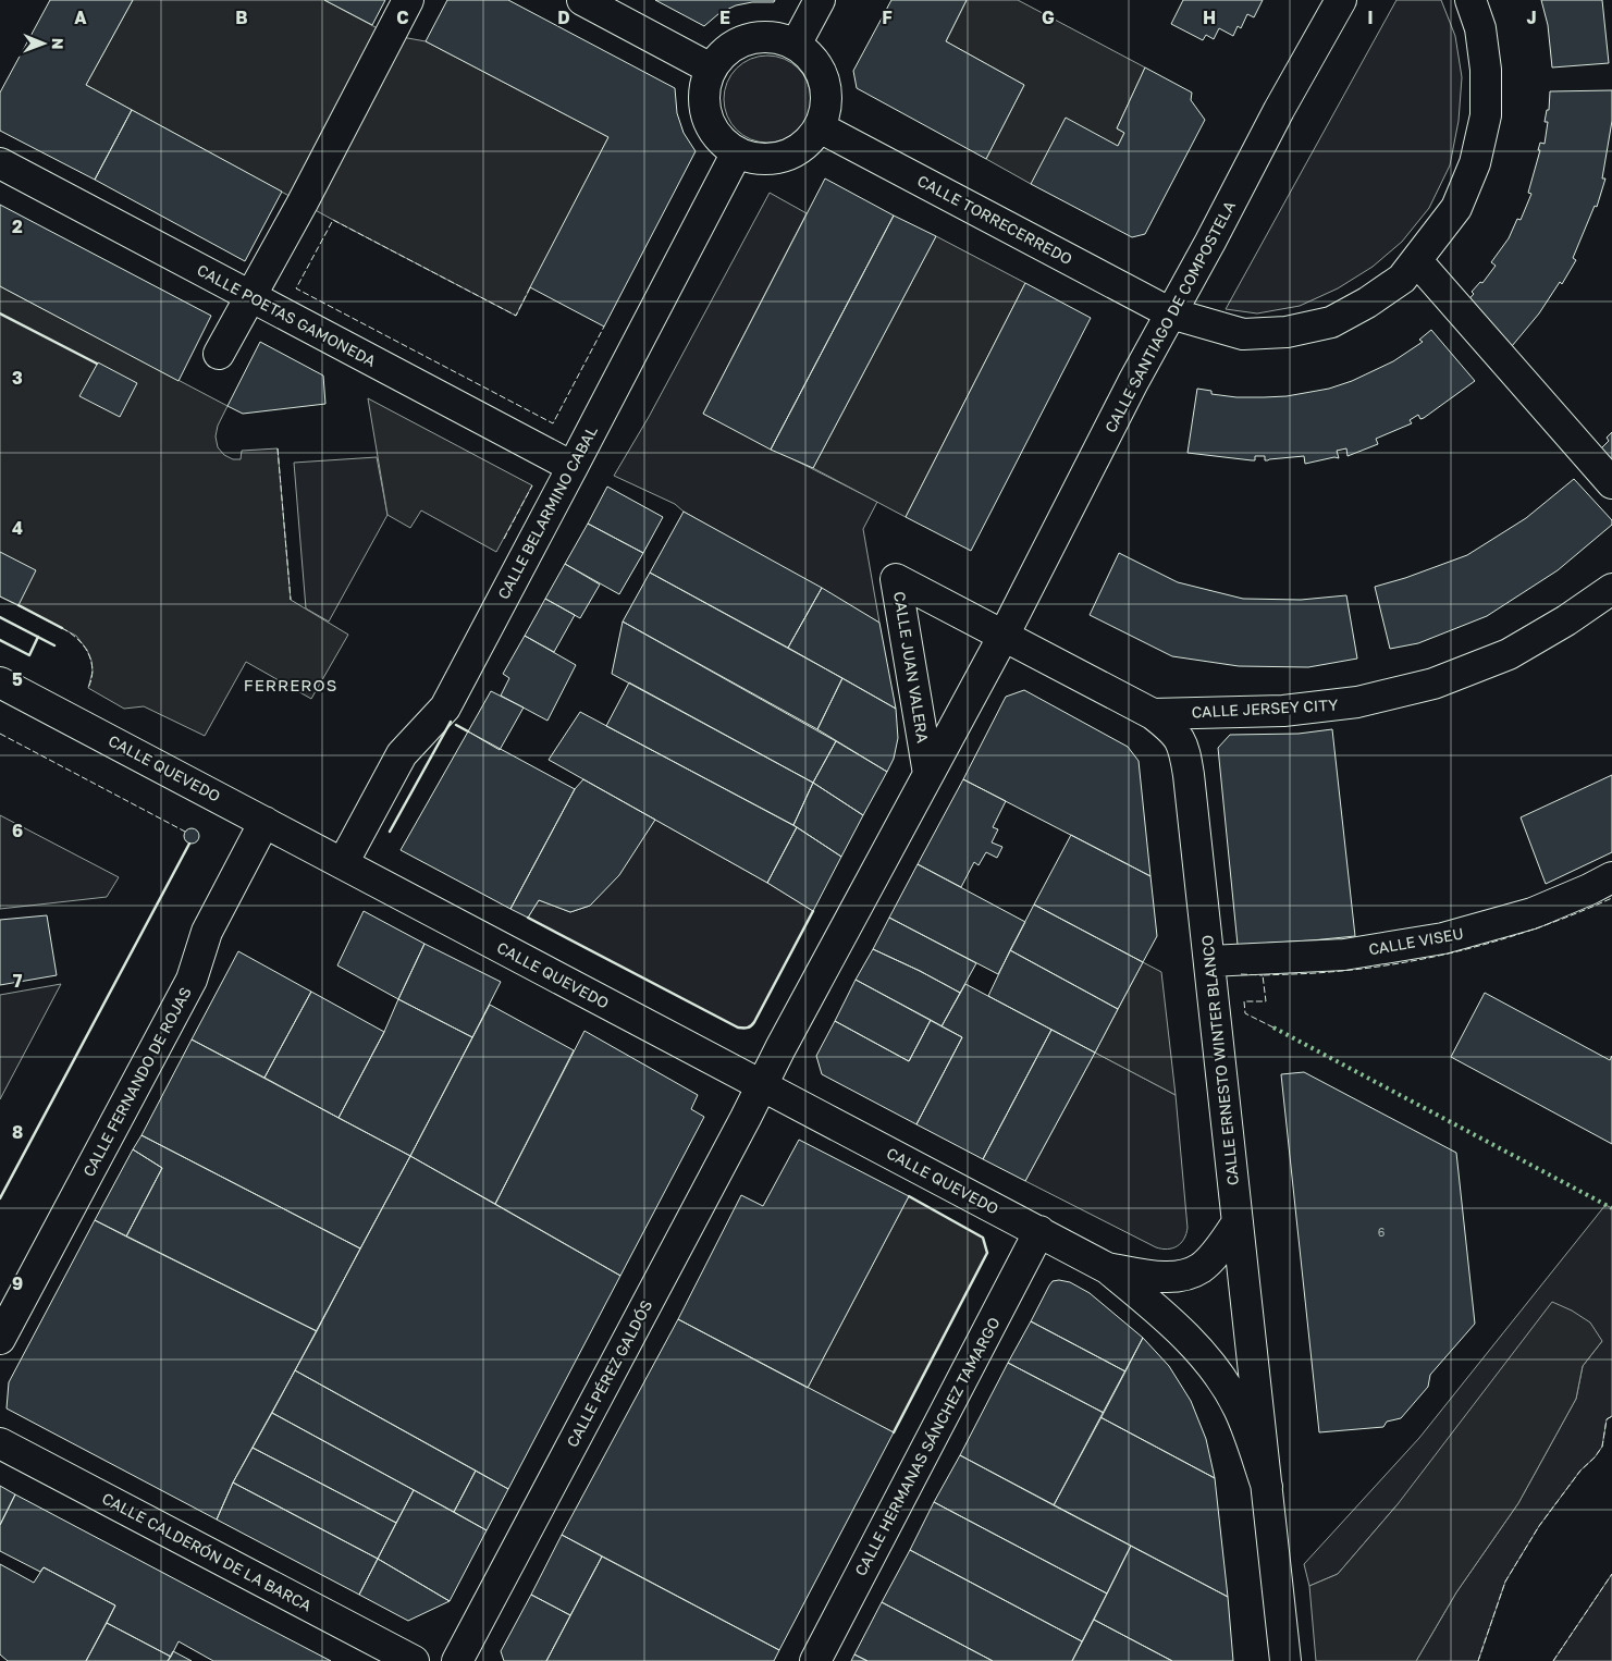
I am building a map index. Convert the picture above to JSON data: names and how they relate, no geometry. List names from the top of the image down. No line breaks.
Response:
{"streets":{"street":["CALLE TORRECERREDO","CALLE POETAS GAMONEDA","CALLE SANTIAGO DE COMPOSTELA","CALLE BELARMINO CABAL","CALLE JUAN VALERA","CALLE JERSEY CITY","CALLE QUEVEDO","CALLE VISEU","CALLE ERNESTO WINTER BLANCO","CALLE FERNANDO DE ROJAS","CALLE PÉREZ GALDÓS","CALLE HERMANAS SÁNCHEZ TAMARGO","CALLE CALDERÓN DE LA BARCA"]},"crossings":[["CALLE TORRECERREDO","CALLE SANTIAGO DE COMPOSTELA"],["CALLE TORRECERREDO","CALLE BELARMINO CABAL"],["CALLE POETAS GAMONEDA","CALLE BELARMINO CABAL"],["CALLE SANTIAGO DE COMPOSTELA","CALLE JUAN VALERA"],["CALLE SANTIAGO DE COMPOSTELA","CALLE ERNESTO WINTER BLANCO"],["CALLE BELARMINO CABAL","CALLE QUEVEDO"],["CALLE JUAN VALERA","CALLE QUEVEDO"],["CALLE JUAN VALERA","CALLE ERNESTO WINTER BLANCO"],["CALLE JUAN VALERA","CALLE PÉREZ GALDÓS"],["CALLE JERSEY CITY","CALLE ERNESTO WINTER BLANCO"],["CALLE QUEVEDO","CALLE ERNESTO WINTER BLANCO"],["CALLE QUEVEDO","CALLE FERNANDO DE ROJAS"],["CALLE QUEVEDO","CALLE PÉREZ GALDÓS"],["CALLE QUEVEDO","CALLE HERMANAS SÁNCHEZ TAMARGO"],["CALLE VISEU","CALLE ERNESTO WINTER BLANCO"]],"districts":["FERREROS"],"house_numbers":["6"],"north":"right","grid":{"columns":["A","B","C","D","E","F","G","H","I","J"],"rows":["2","3","4","5","6","7","8","9"]}}
